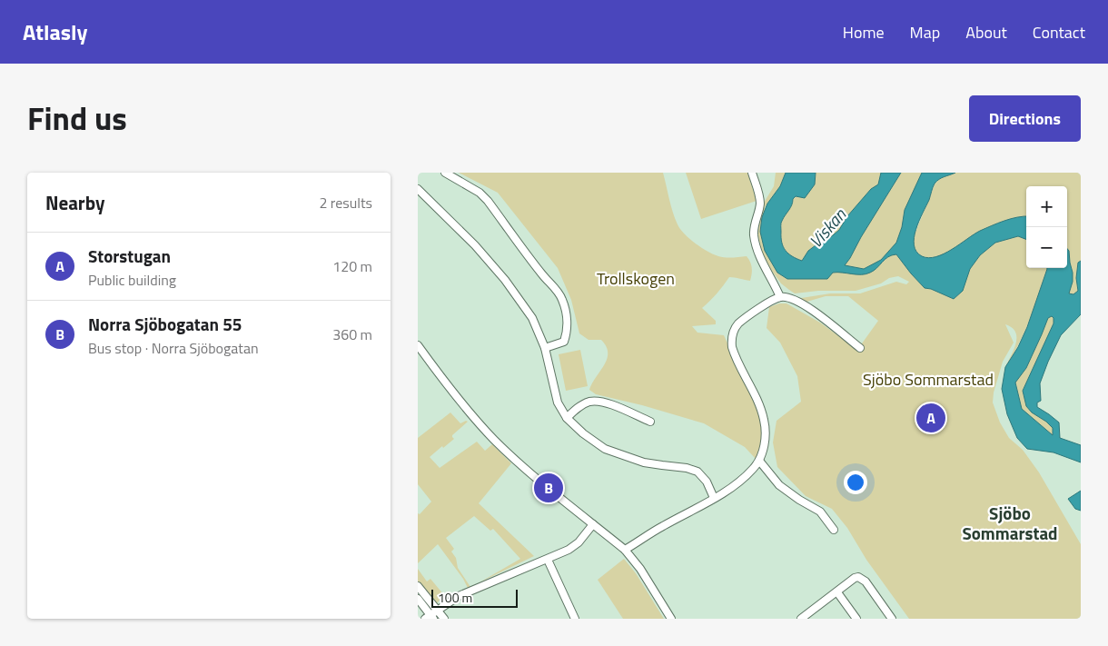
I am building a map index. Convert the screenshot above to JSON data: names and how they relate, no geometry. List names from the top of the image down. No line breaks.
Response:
{"districts":["Sjöbo Sommarstad"],"water":["Viskan"],"parks":["Trollskogen","Sjöbo Sommarstad"],"scale_bar":"100 m","page":{"header":"Atlasly","nav":["Home","Map","About","Contact"],"title":"Find us","buttons":"Directions","heading":["Nearby","2 results"],"map_buttons":["+","−"],"list":[{"mark":"A","name":"Storstugan","note":"Public building","value":"120 m"},{"mark":"B","name":"Norra Sjöbogatan 55","note":"Bus stop · Norra Sjöbogatan","value":"360 m"}],"pins":["A","B"],"scale":"100 m"}}
